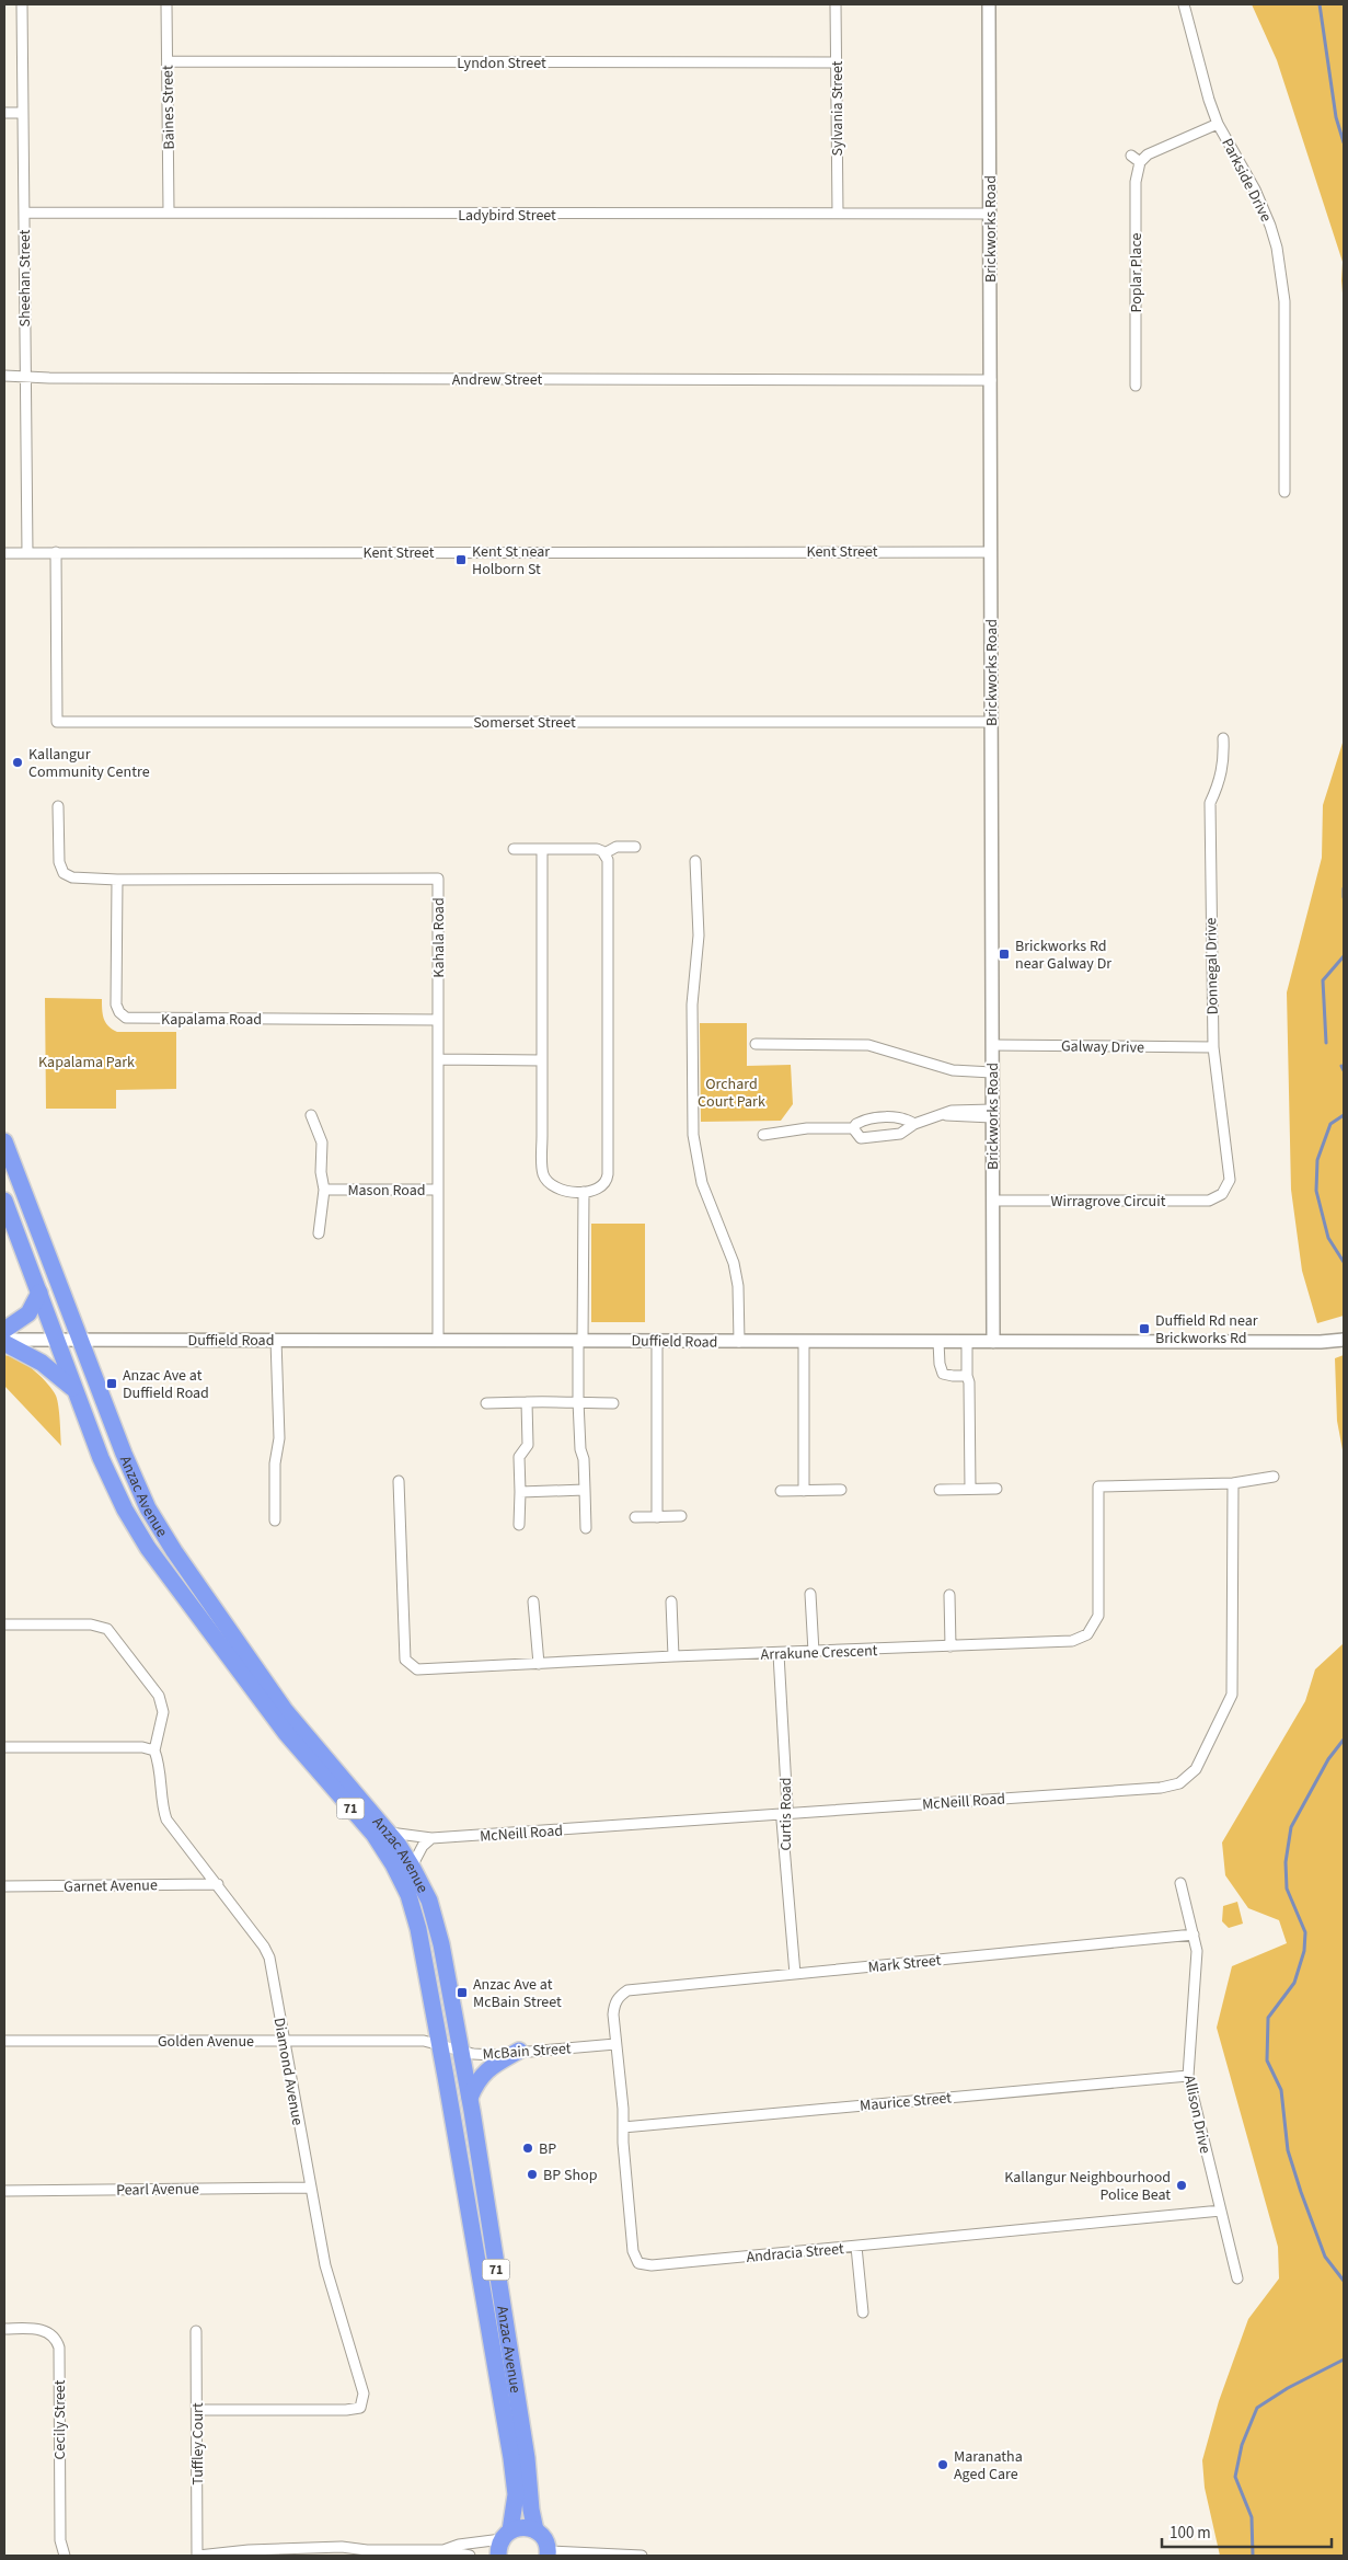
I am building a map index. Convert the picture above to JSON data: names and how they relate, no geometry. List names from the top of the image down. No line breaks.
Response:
{"streets":{"highway":["Anzac Avenue","71"],"street":["Lyndon Street","Baines Street","Sylvania Street","Parkside Drive","Ladybird Street","Brickworks Road","Poplar Place","Sheehan Street","Andrew Street","Kent Street","Somerset Street","Kahala Road","Donnegal Drive","Kapalama Road","Galway Drive","Mason Road","Wirragrove Circuit","Duffield Road","Arrakune Crescent","McNeill Road","Curtis Road","Garnet Avenue","Mark Street","Golden Avenue","McBain Street","Diamond Avenue","Maurice Street","Allison Drive","Pearl Avenue","Andracia Street","Cecily Street","Tuffley Court"]},"crossings":[["Lyndon Street","Baines Street"],["Lyndon Street","Sylvania Street"],["Baines Street","Ladybird Street"],["Sylvania Street","Ladybird Street"],["Ladybird Street","Brickworks Road"],["Ladybird Street","Sheehan Street"],["Brickworks Road","Andrew Street"],["Brickworks Road","Kent Street"],["Brickworks Road","Somerset Street"],["Brickworks Road","Galway Drive"],["Brickworks Road","Wirragrove Circuit"],["Brickworks Road","Duffield Road"],["Sheehan Street","Andrew Street"],["Sheehan Street","Kent Street"],["Kent Street","Somerset Street"],["Kahala Road","Kapalama Road"],["Kahala Road","Mason Road"],["Kahala Road","Duffield Road"],["Donnegal Drive","Galway Drive"],["Donnegal Drive","Wirragrove Circuit"],["Duffield Road","Anzac Avenue"],["Anzac Avenue","McNeill Road"],["Anzac Avenue","71"],["Anzac Avenue","Golden Avenue"],["Anzac Avenue","McBain Street"],["Arrakune Crescent","McNeill Road"],["Arrakune Crescent","Curtis Road"],["McNeill Road","Curtis Road"],["Curtis Road","Mark Street"],["Garnet Avenue","Diamond Avenue"],["Mark Street","Allison Drive"],["Mark Street","Andracia Street"],["Golden Avenue","McBain Street"],["Golden Avenue","Diamond Avenue"],["McBain Street","Andracia Street"],["Diamond Avenue","Pearl Avenue"],["Diamond Avenue","Tuffley Court"],["Maurice Street","Allison Drive"],["Maurice Street","Andracia Street"],["Allison Drive","Andracia Street"]],"parks":["Kapalama Park","Orchard Court Park"],"places":{"transit":["Kent St near Holborn St","Brickworks Rd near Galway Dr","Duffield Rd near Brickworks Rd","Anzac Ave at Duffield Road","Anzac Ave at McBain Street"],"other":["Kallangur Community Centre","BP","BP Shop","Kallangur Neighbourhood Police Beat","Maranatha Aged Care"]},"scale_bar":"100 m"}
